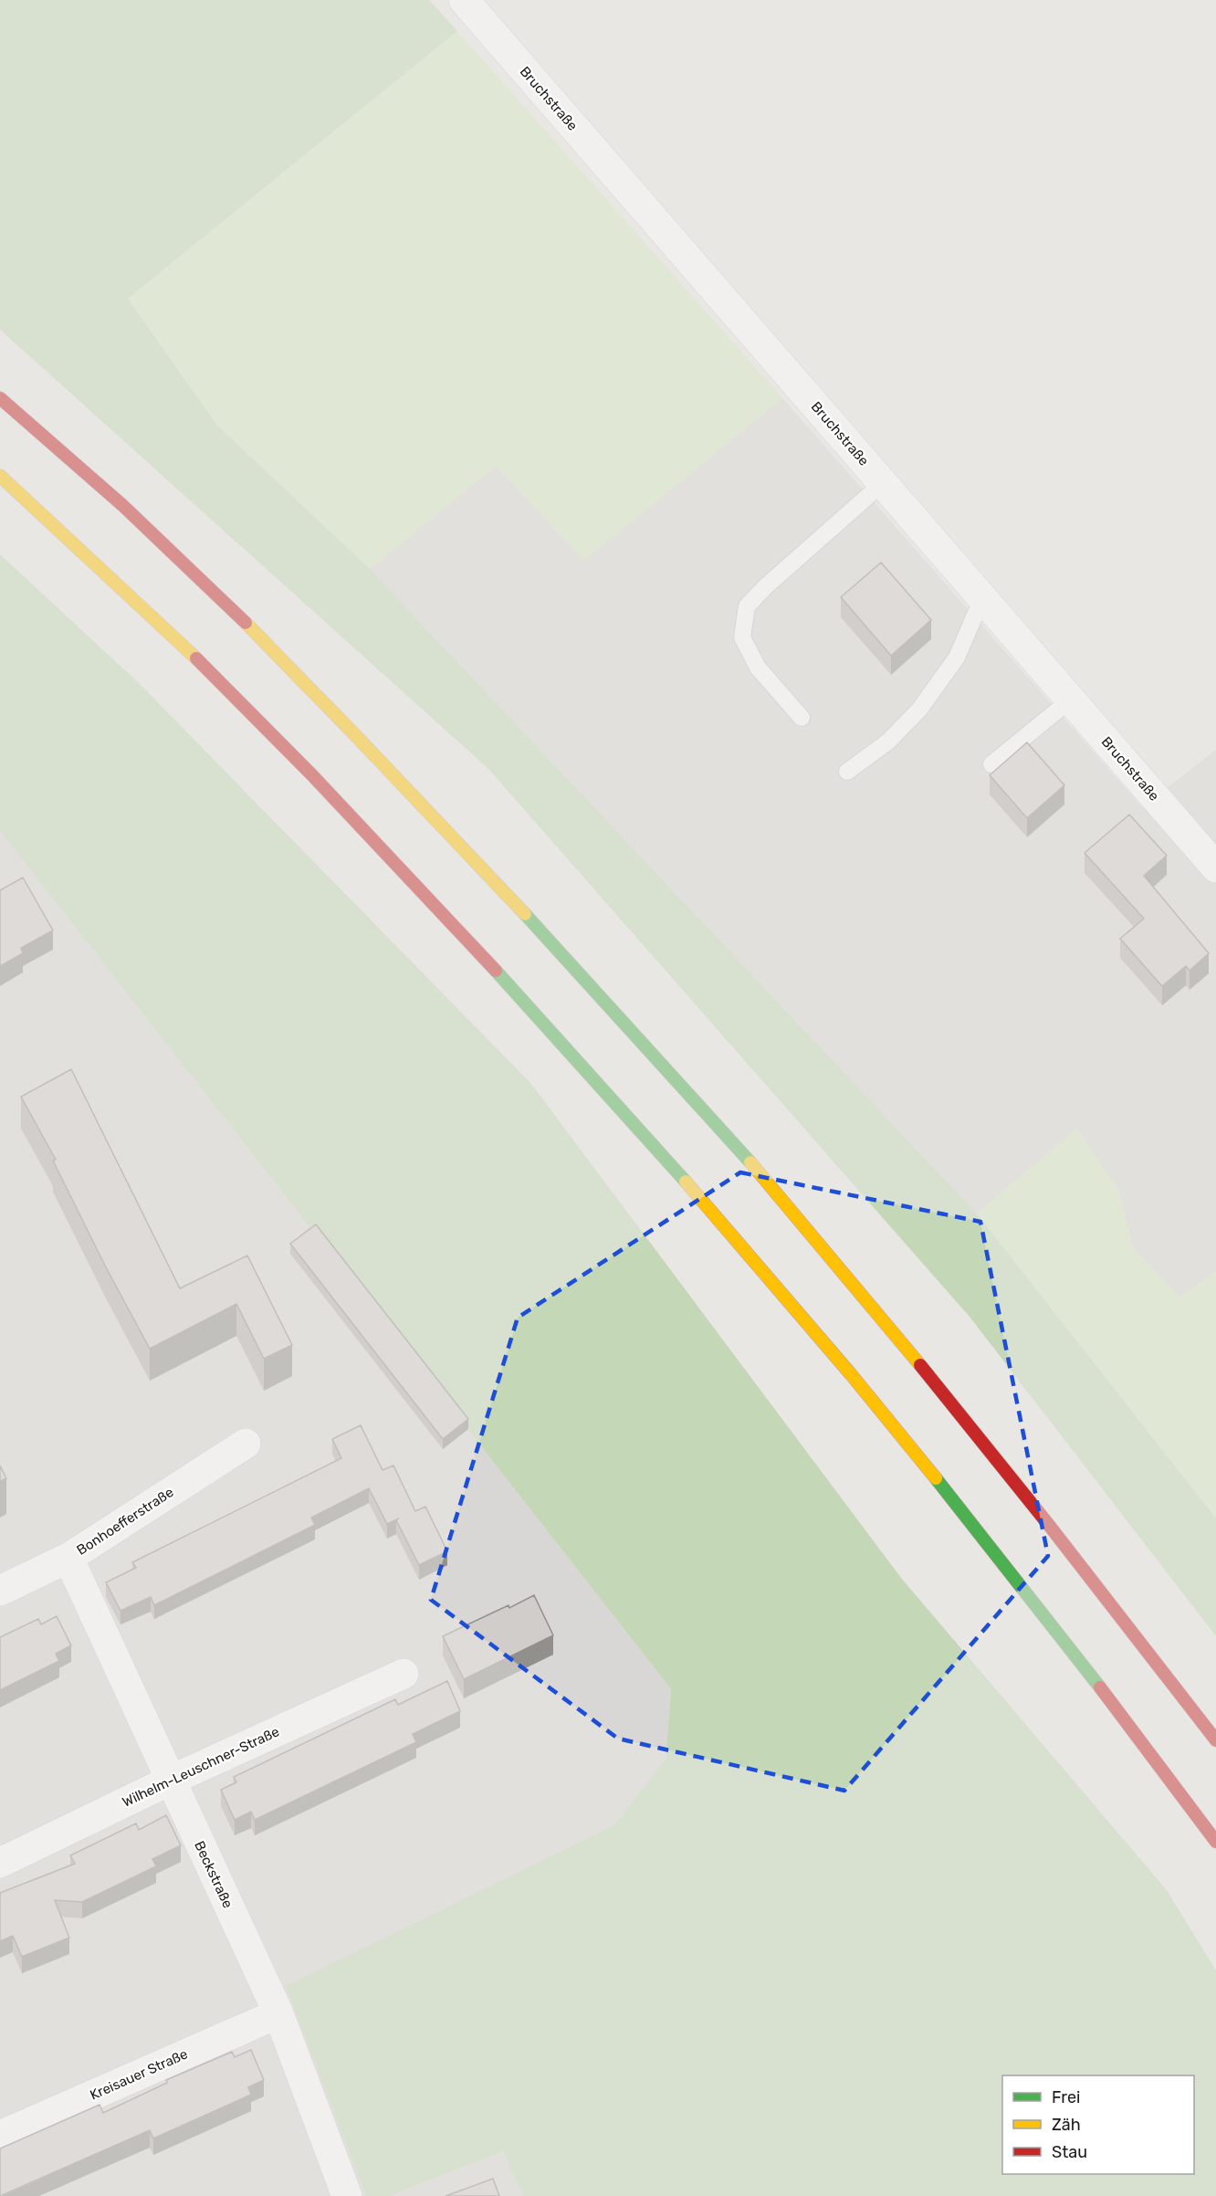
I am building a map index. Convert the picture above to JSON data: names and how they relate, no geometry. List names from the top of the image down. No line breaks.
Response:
{"streets":{"street":["Bruchstraße","Bonhoefferstraße","Wilhelm-Leuschner-Straße","Beckstraße","Kreisauer Straße"]},"crossings":[["Bonhoefferstraße","Beckstraße"],["Wilhelm-Leuschner-Straße","Beckstraße"],["Beckstraße","Kreisauer Straße"]],"legend":["Frei","Zäh","Stau"]}
